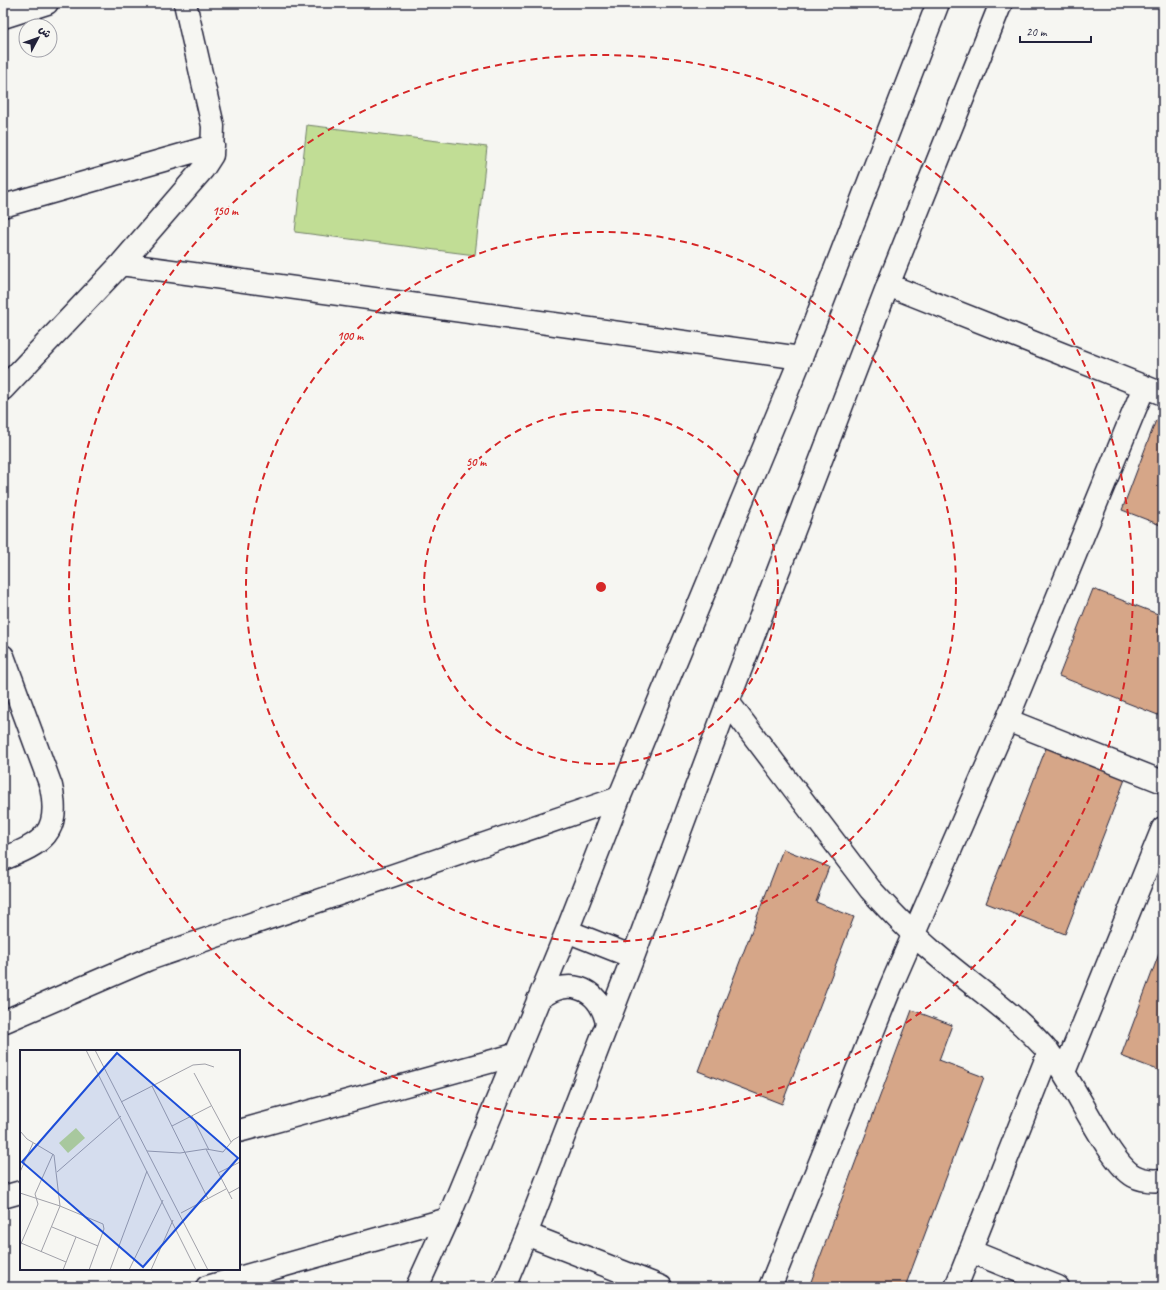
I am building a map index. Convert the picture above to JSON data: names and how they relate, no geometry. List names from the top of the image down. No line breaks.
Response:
{"scale_bar":"20 m","north":"top right","rings":["150 m","100 m","50 m"]}
